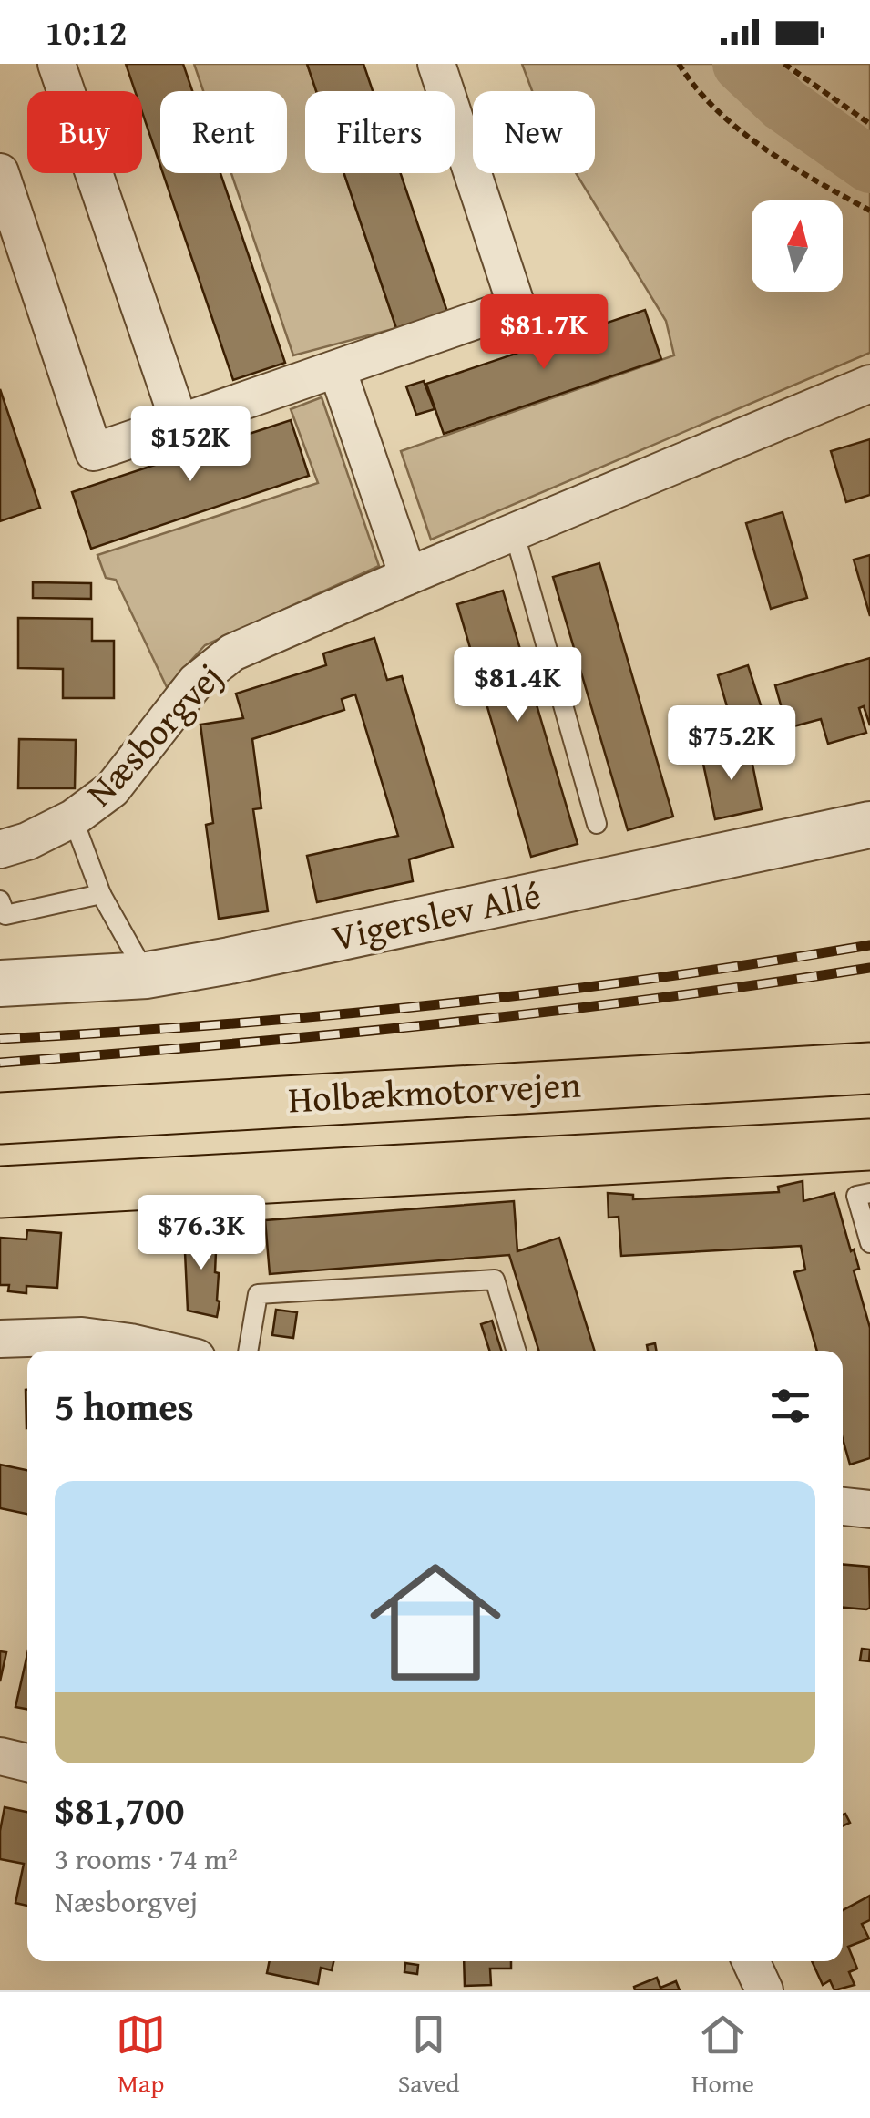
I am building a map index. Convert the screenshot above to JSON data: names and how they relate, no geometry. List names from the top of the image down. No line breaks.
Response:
{"streets":{"main road":["Holbækmotorvejen"],"street":["Næsborgvej","Vigerslev Allé"]},"north":"top","page":{"status":"10:12","chip":["Buy","Rent","Filters","New"],"price":["$81.7K","$152K","$81.4K","$75.2K","$76.3K"],"heading":"5 homes","list":[{"name":"$81,700","note":"3 rooms · 74 m² · Næsborgvej"}],"tabs":["Map","Saved","Home"]}}
